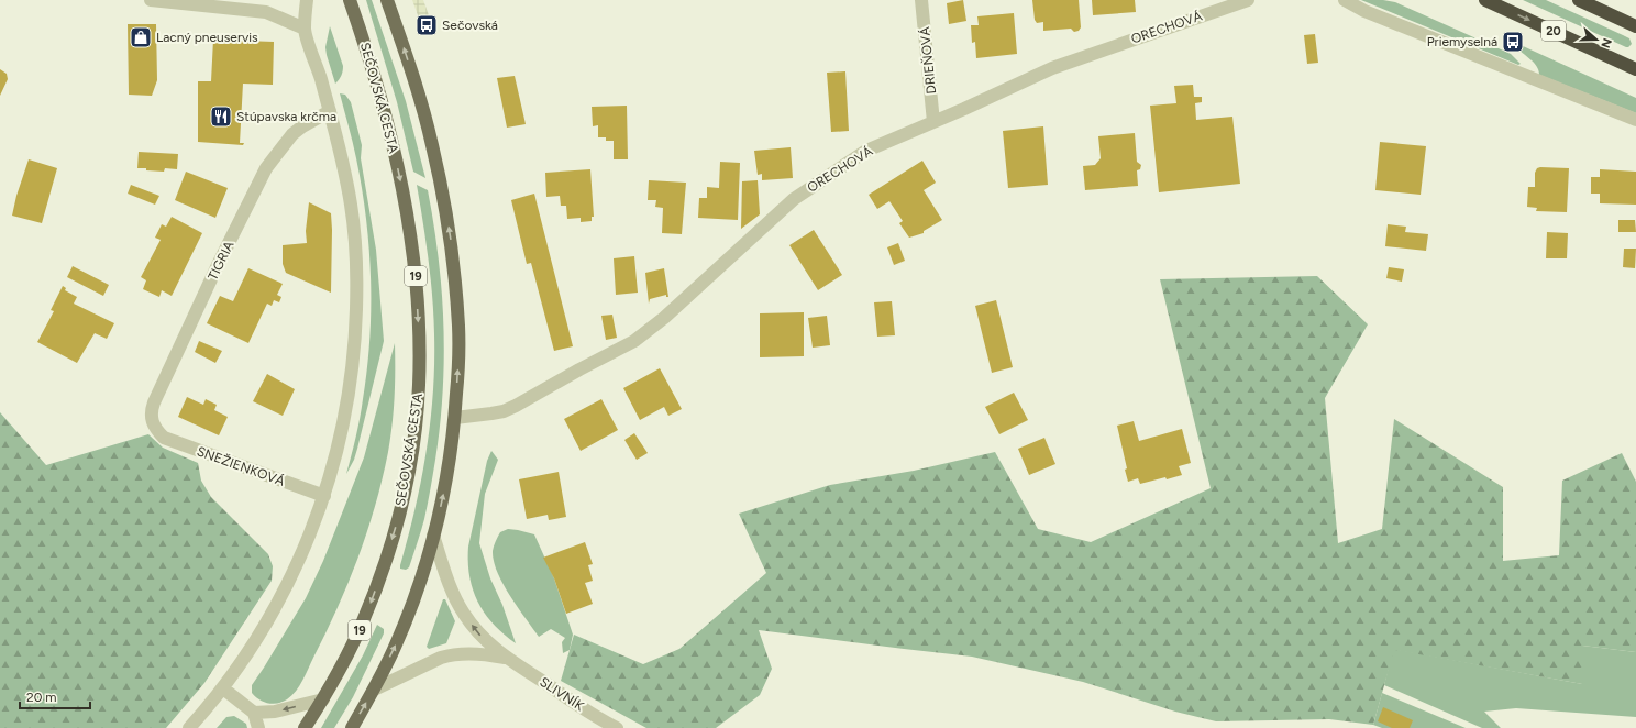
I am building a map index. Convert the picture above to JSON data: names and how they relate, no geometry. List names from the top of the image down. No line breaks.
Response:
{"streets":{"highway":["20"],"main road":["SEČOVSKÁ CESTA","19"],"street":["ORECHOVÁ","DRIEŇOVÁ","TIGRIA","SNEŽIENKOVÁ","SLIVNÍK"]},"crossings":[["ORECHOVÁ","DRIEŇOVÁ"],["TIGRIA","SNEŽIENKOVÁ"]],"one_way":["SLIVNÍK"],"places":{"bus stop":["Sečovská","Priemyselná"],"shop":["Lacný pneuservis"],"restaurant":["Stúpavska krčma"]},"scale_bar":"20 m","north":"right"}
